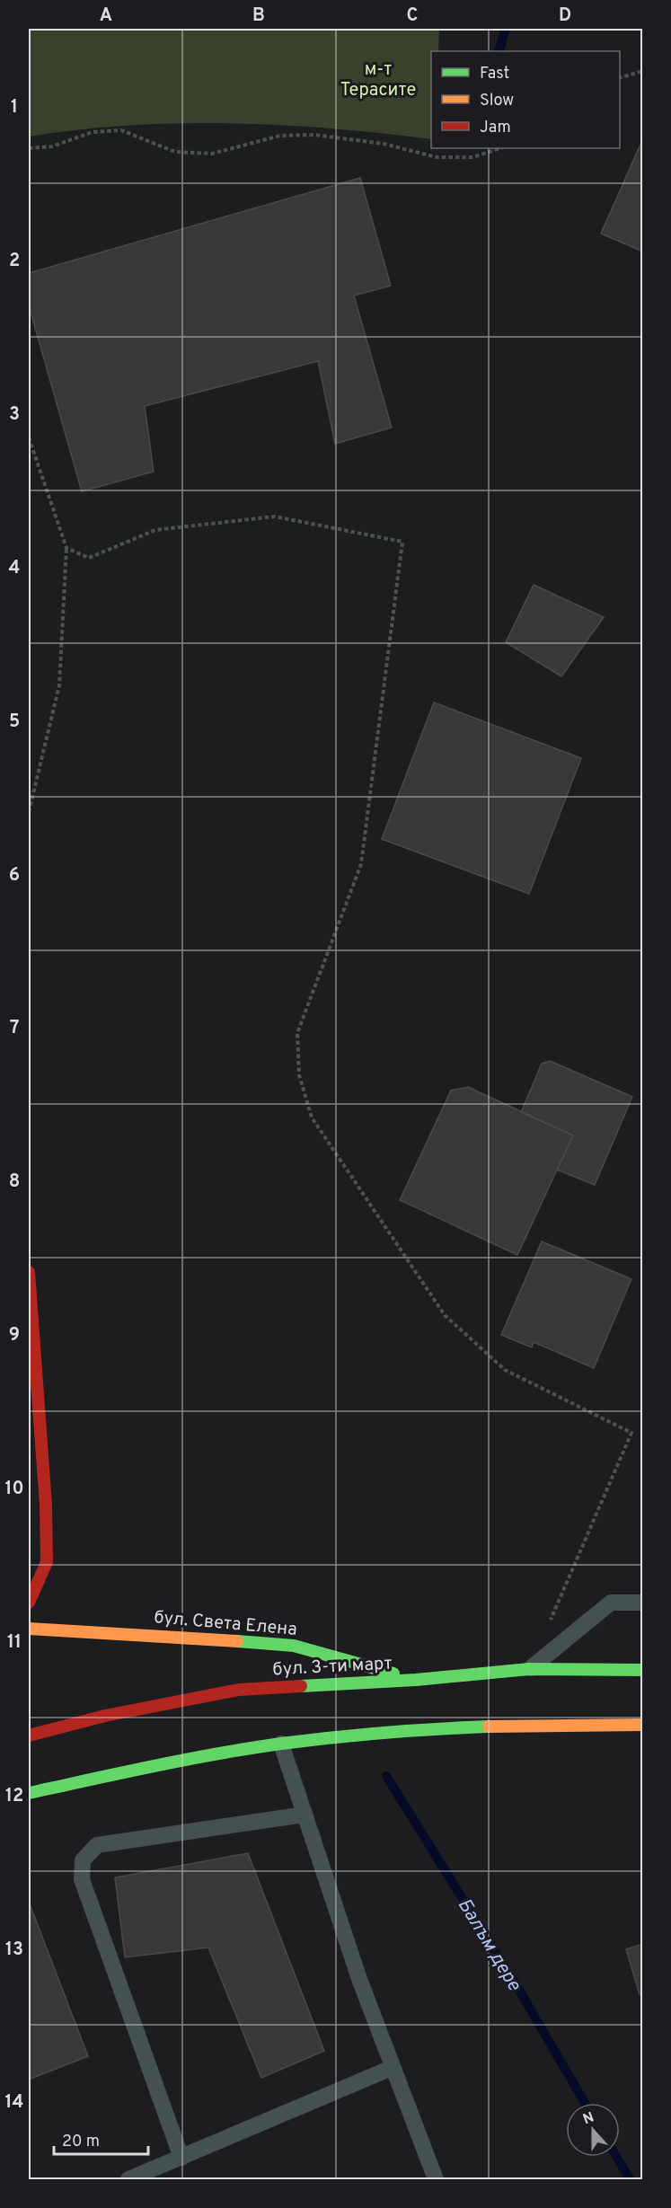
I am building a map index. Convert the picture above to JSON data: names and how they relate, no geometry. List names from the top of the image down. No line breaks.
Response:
{"streets":{"street":["бул. Света Елена","бул. 3-ти март"]},"crossings":[["бул. Света Елена","бул. 3-ти март"]],"water":["Балъм дере"],"parks":["м-т Терасите"],"legend":["Fast","Slow","Jam"],"scale_bar":"20 m","north":"top","grid":{"columns":["A","B","C","D"],"rows":["1","2","3","4","5","6","7","8","9","10","11","12","13","14"]}}
